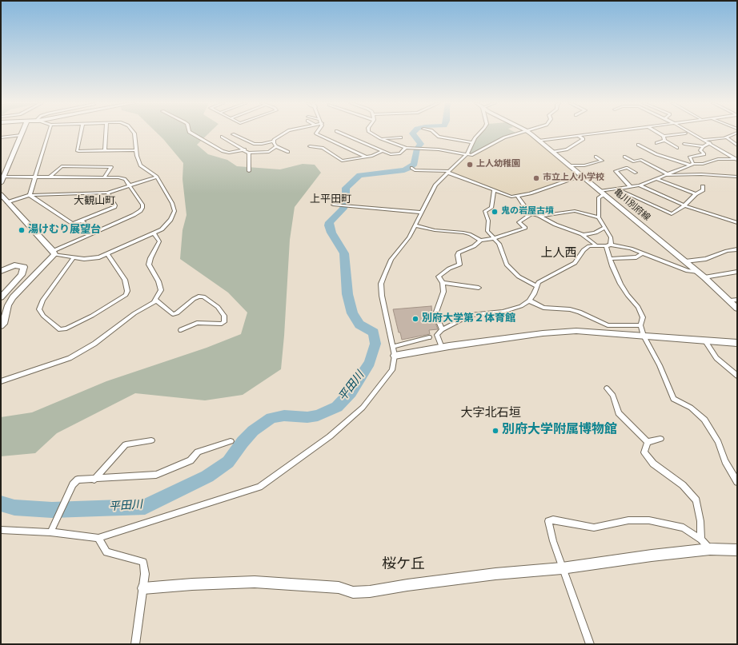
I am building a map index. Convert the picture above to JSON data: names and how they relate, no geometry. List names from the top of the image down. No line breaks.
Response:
{"streets":{"street":["亀川別府線"]},"districts":["上平田町","大観山町","上人西","大字北石垣","桜ケ丘"],"water":["平田川"],"places":["上人幼稚園","市立上人小学校","鬼の岩屋古墳","湯けむり展望台","別府大学第２体育館","別府大学附属博物館"]}
